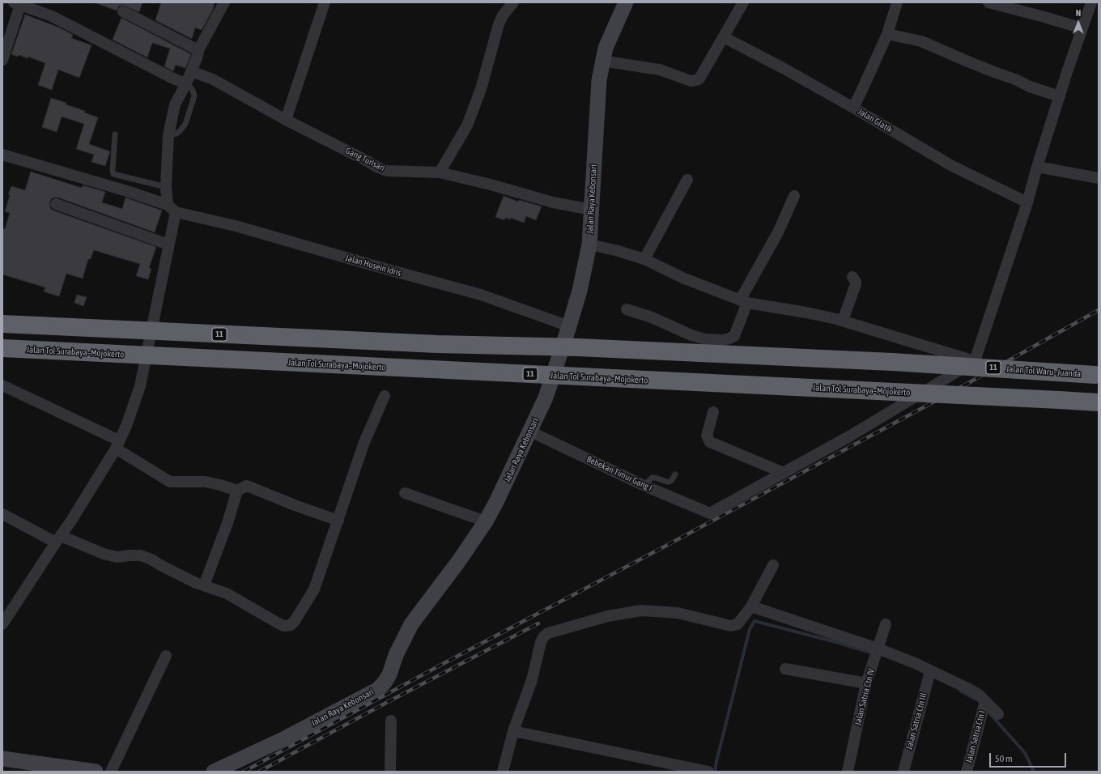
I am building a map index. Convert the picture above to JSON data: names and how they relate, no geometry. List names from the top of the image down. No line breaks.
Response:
{"streets":{"highway":["11","Jalan Tol Surabaya–Mojokerto","Jalan Tol Waru–Juanda"],"main road":["Jalan Raya Kebonsari"],"street":["Jalan Glatik","Gang Turisari","Jalan Husein Idris","Bebekan Timur Gang I","Jalan Satria Ctn IV","Jalan Satria Ctn III","Jalan Satria Ctn I"]},"crossings":[["Gang Turisari","Jalan Raya Kebonsari"],["Jalan Raya Kebonsari","Jalan Husein Idris"],["Jalan Raya Kebonsari","Bebekan Timur Gang I"]],"scale_bar":"50 m","north":"top"}
